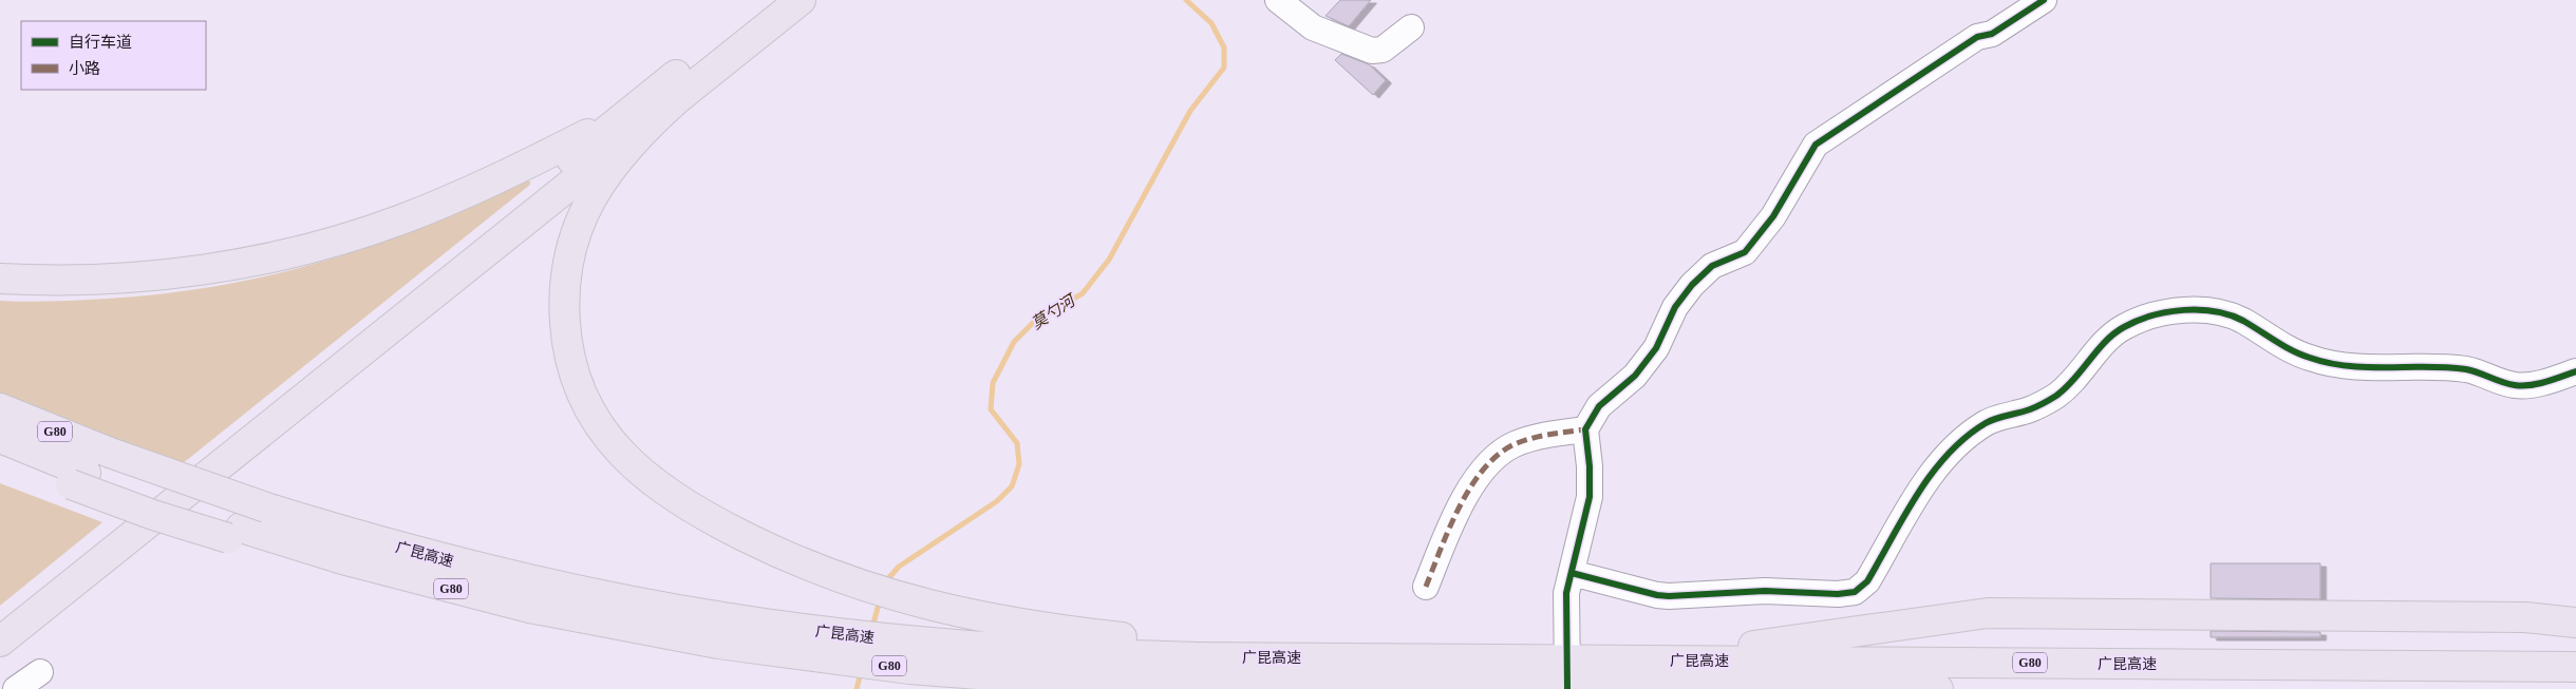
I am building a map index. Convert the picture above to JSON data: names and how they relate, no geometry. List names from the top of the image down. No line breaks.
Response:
{"streets":{"highway":["G80","广昆高速"]},"crossings":[["G80","广昆高速"]],"water":["莫勺河"],"legend":["自行车道","小路"]}
